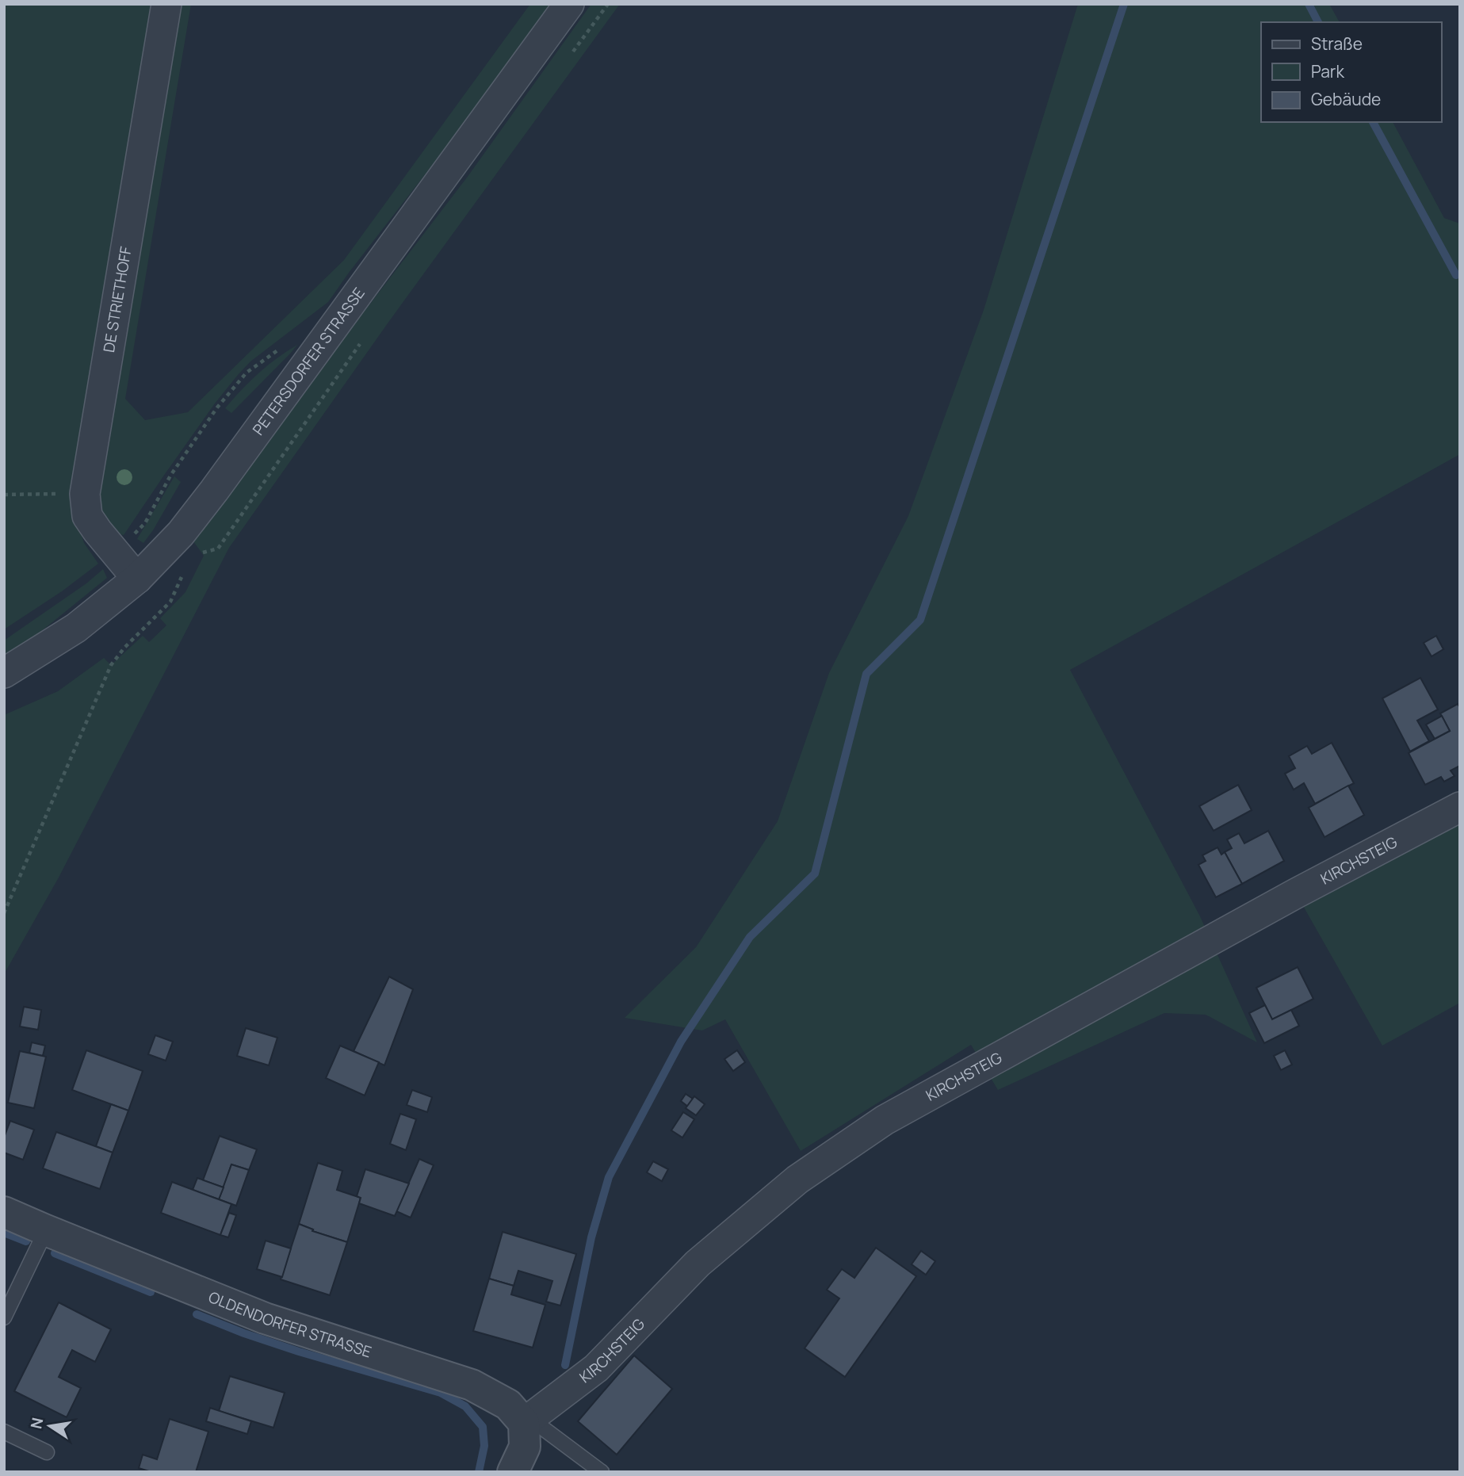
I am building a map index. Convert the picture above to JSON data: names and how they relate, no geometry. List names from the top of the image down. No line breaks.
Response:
{"streets":{"street":["DE STRIETHOFF","PETERSDORFER STRASSE","KIRCHSTEIG","OLDENDORFER STRASSE"]},"crossings":[["DE STRIETHOFF","PETERSDORFER STRASSE"],["KIRCHSTEIG","OLDENDORFER STRASSE"]],"legend":["Straße","Park","Gebäude"],"north":"left"}
